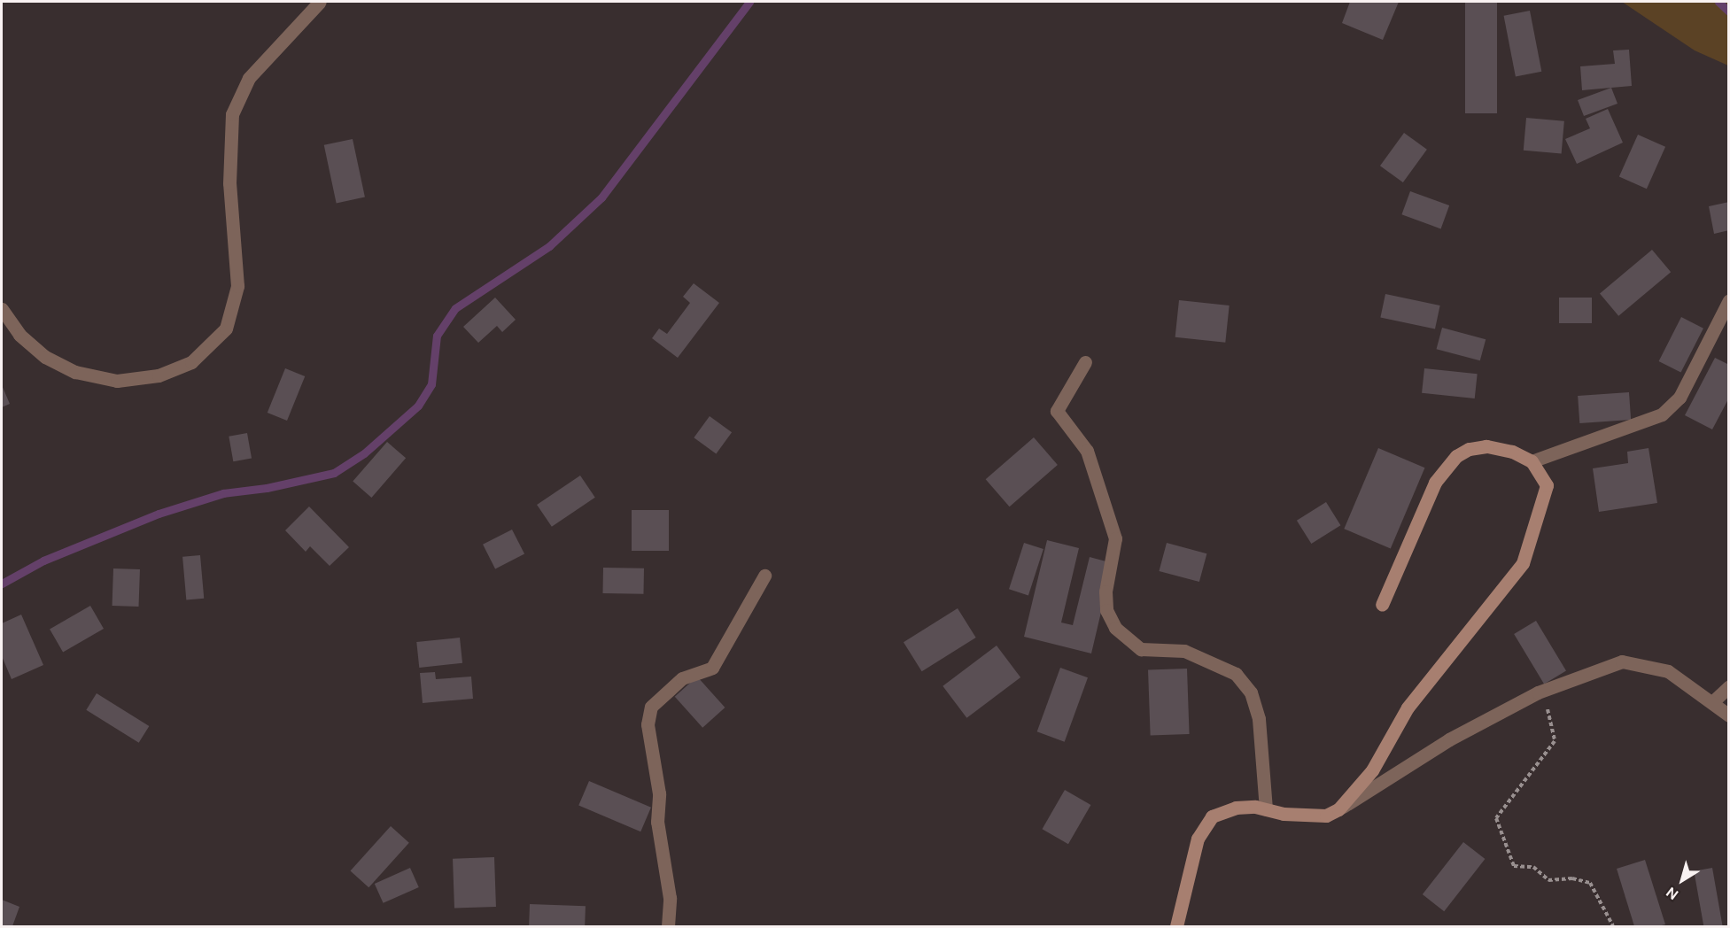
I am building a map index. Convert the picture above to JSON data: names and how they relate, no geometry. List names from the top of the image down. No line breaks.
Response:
{"north":"bottom left"}
